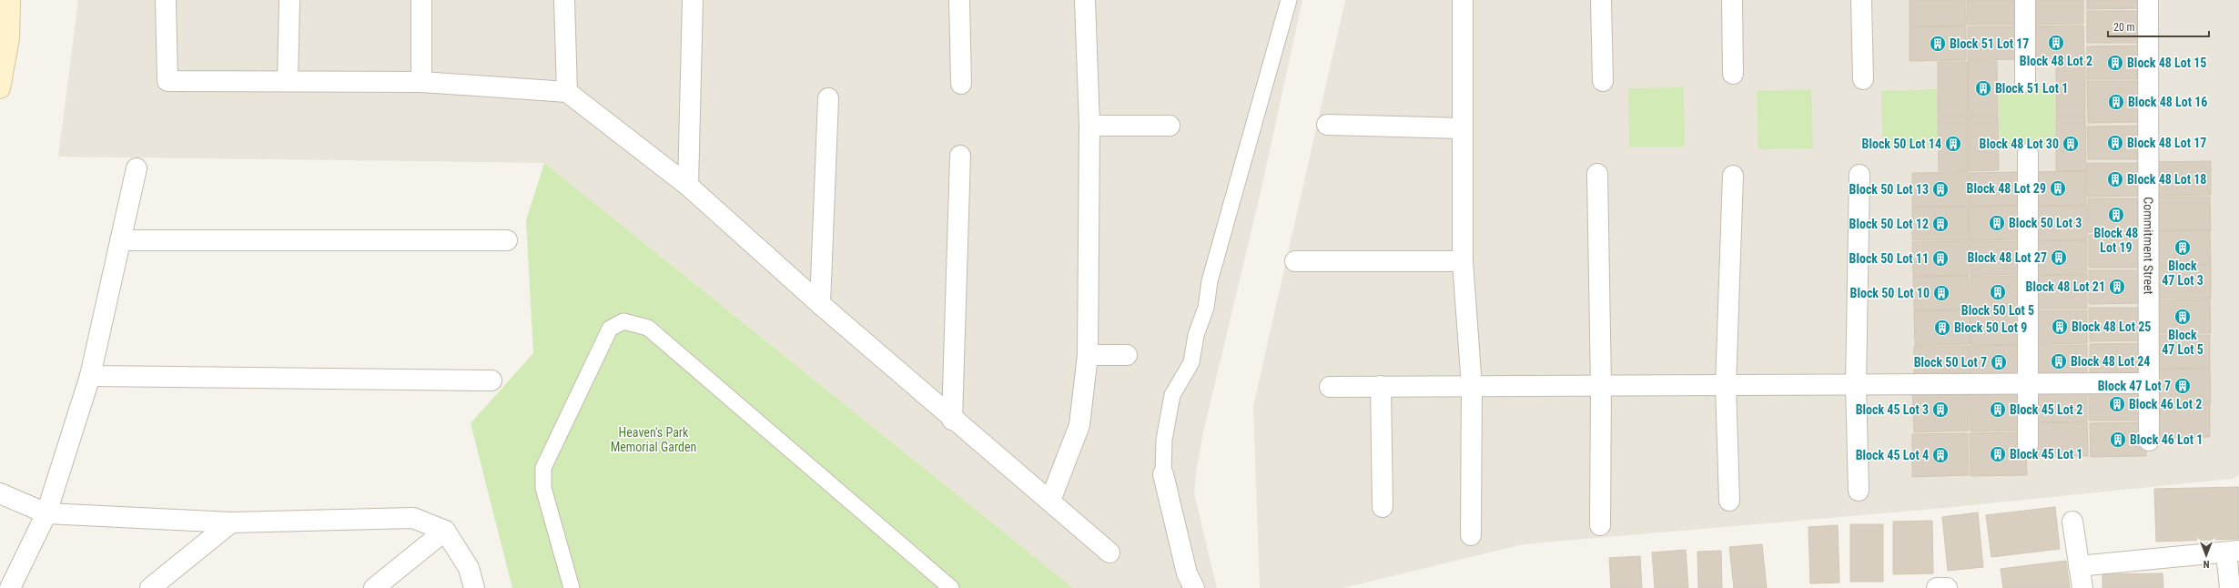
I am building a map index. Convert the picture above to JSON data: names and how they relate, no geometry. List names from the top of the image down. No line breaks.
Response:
{"streets":{"street":["Commitment Street"]},"parks":["Heaven's Park Memorial Garden"],"places":{"building":["Block 48 Lot 2","Block 51 Lot 17","Block 48 Lot 15","Block 51 Lot 1","Block 48 Lot 16","Block 48 Lot 17","Block 50 Lot 14","Block 48 Lot 30","Block 48 Lot 18","Block 48 Lot 29","Block 50 Lot 13","Block 48 Lot 19","Block 50 Lot 3","Block 50 Lot 12","Block 47 Lot 3","Block 48 Lot 27","Block 50 Lot 11","Block 48 Lot 21","Block 50 Lot 5","Block 50 Lot 10","Block 47 Lot 5","Block 48 Lot 25","Block 50 Lot 9","Block 48 Lot 24","Block 50 Lot 7","Block 47 Lot 7","Block 46 Lot 2","Block 45 Lot 3","Block 45 Lot 2","Block 46 Lot 1","Block 45 Lot 1","Block 45 Lot 4"]},"scale_bar":"20 m","north":"bottom"}
